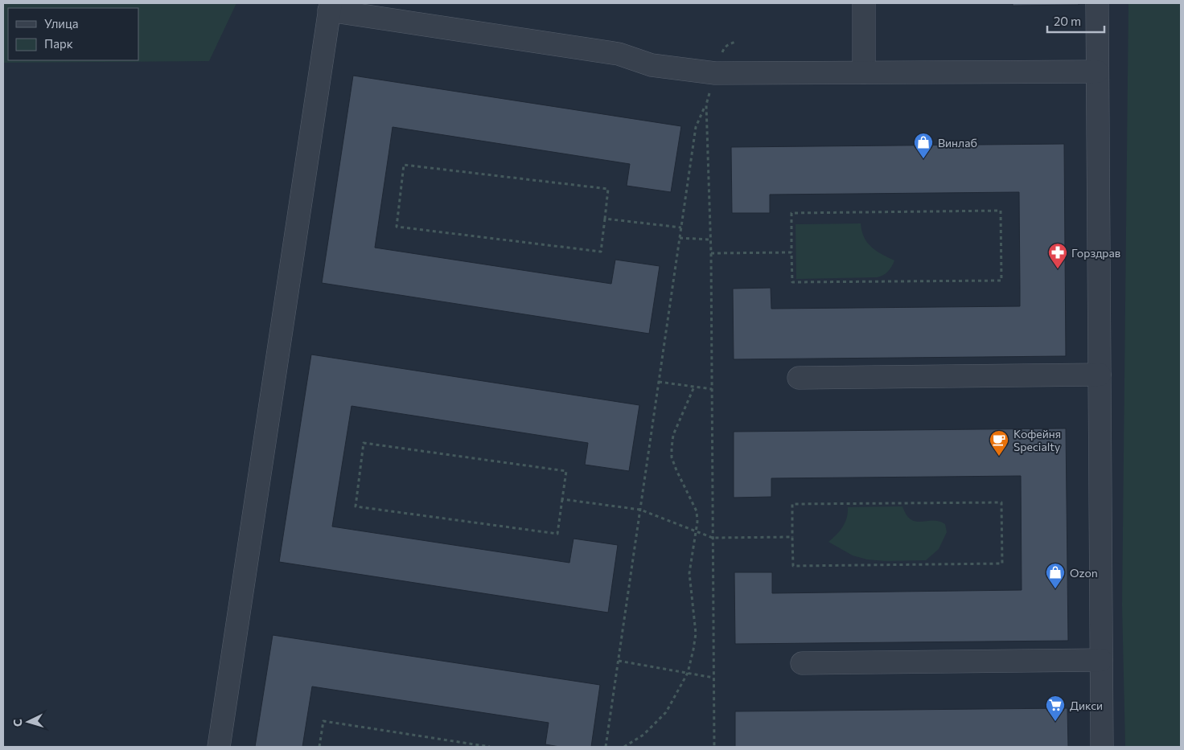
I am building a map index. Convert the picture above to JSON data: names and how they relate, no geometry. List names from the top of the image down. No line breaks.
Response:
{"places":{"shop":["Винлаб","Ozon"],"pharmacy":["Горздрав"],"cafe":["Кофейня Specialty"],"supermarket":["Дикси"]},"legend":["Улица","Парк"],"scale_bar":"20 m","north":"left"}
